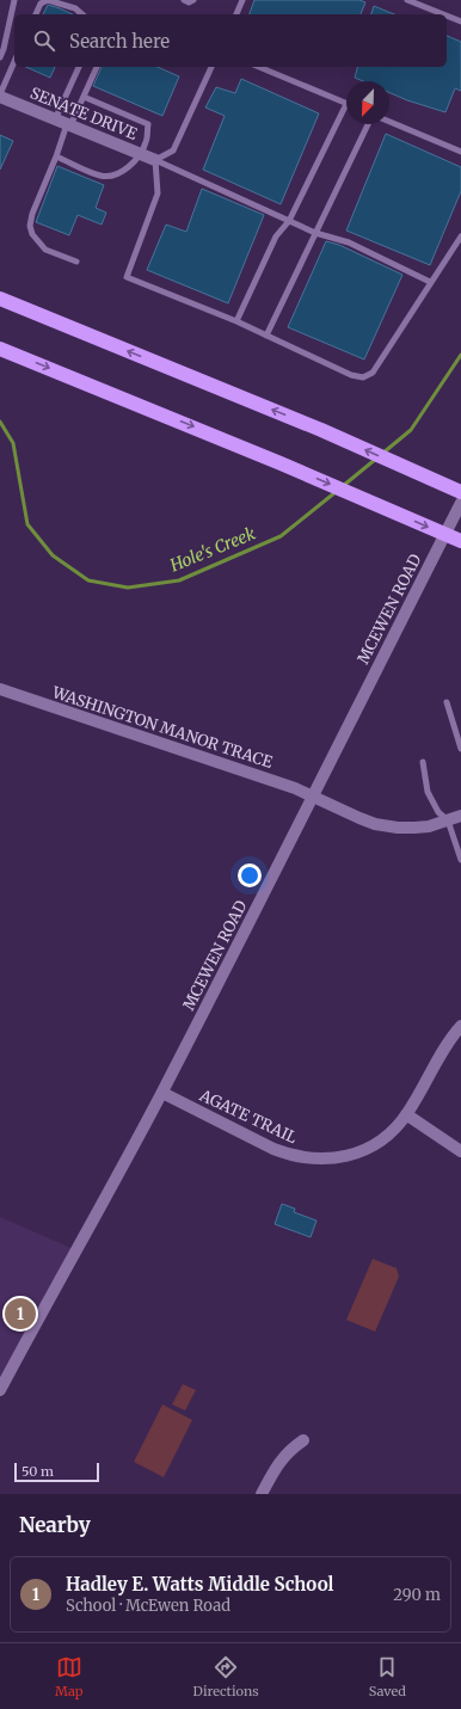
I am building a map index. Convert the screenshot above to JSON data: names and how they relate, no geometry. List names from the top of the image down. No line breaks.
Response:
{"streets":{"street":["SENATE DRIVE","MCEWEN ROAD","WASHINGTON MANOR TRACE","AGATE TRAIL"]},"crossings":[["MCEWEN ROAD","WASHINGTON MANOR TRACE"],["MCEWEN ROAD","AGATE TRAIL"]],"water":["Hole's Creek"],"scale_bar":"50 m","north":"bottom left","page":{"search":"Search here","pins":"1","scale":"50 m","heading":"Nearby","list":[{"mark":"1","name":"Hadley E. Watts Middle School","note":"School · McEwen Road","value":"290 m"}],"nav":["Map","Directions","Saved"]}}
